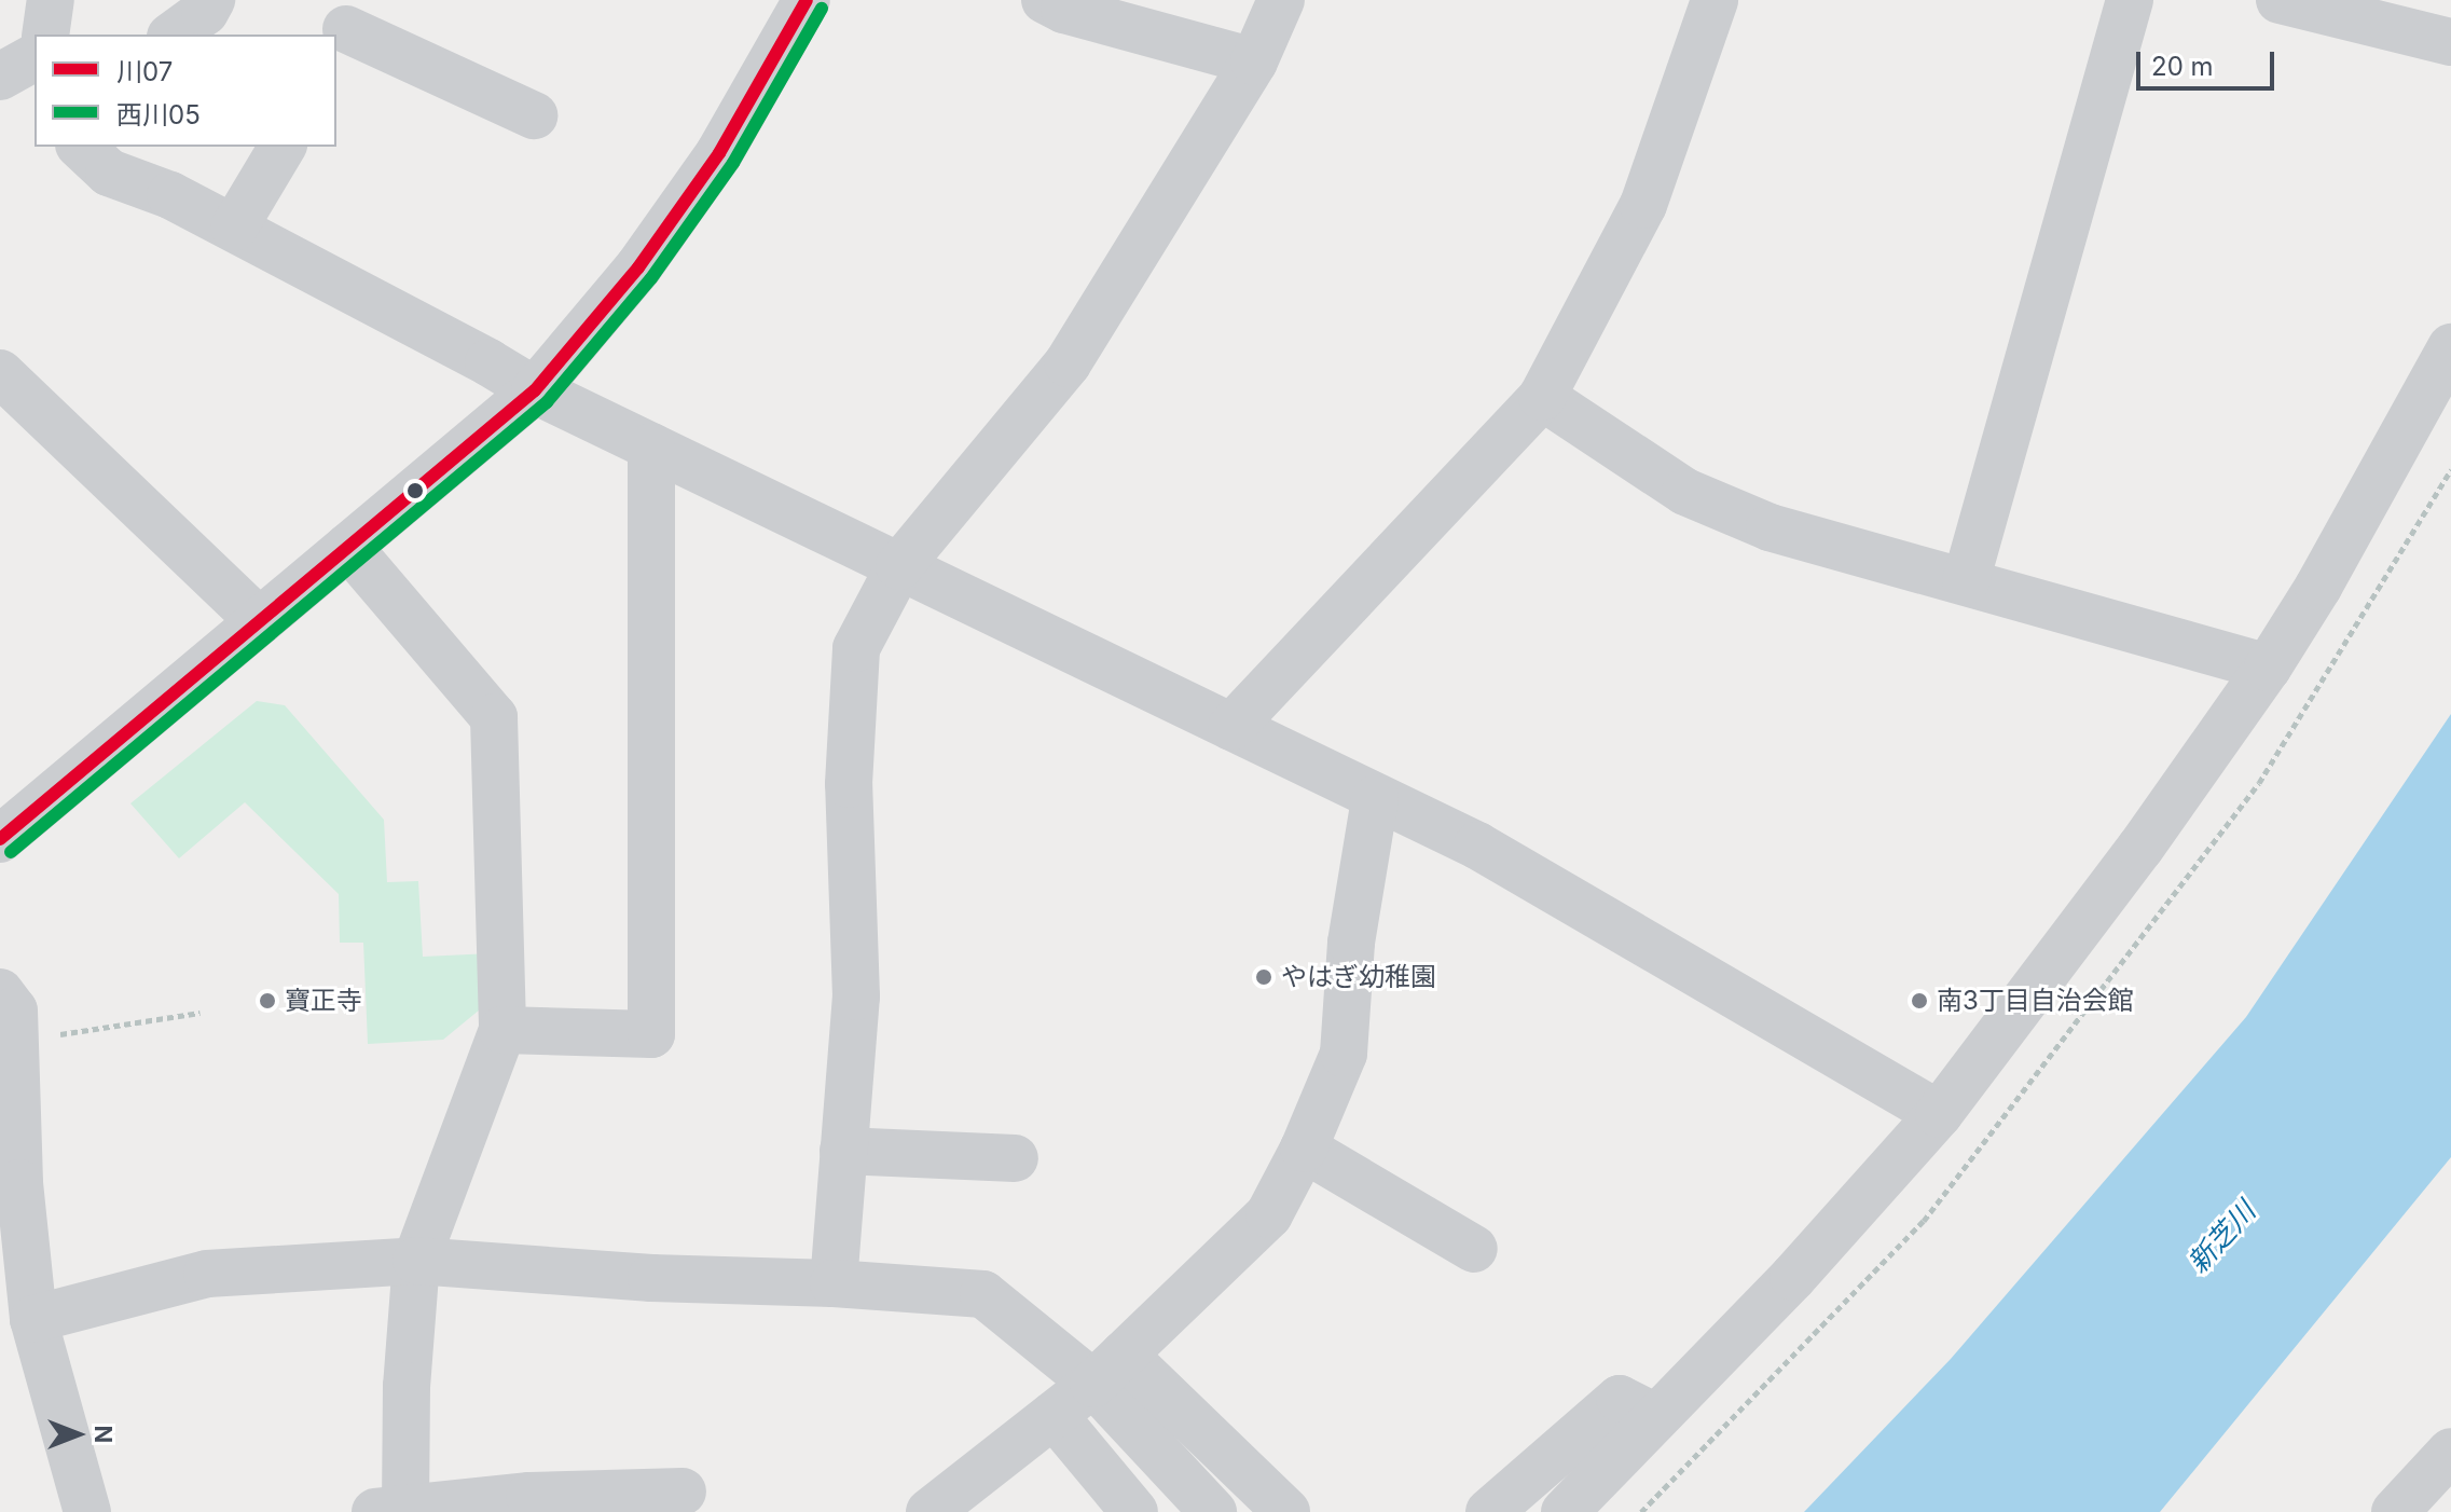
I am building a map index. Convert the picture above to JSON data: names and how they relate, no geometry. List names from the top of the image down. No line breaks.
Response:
{"water":["新芝川"],"places":["やはぎ幼稚園","寶正寺","南3丁目自治会館"],"lines":["transit line 川07","transit line 西川05"],"legend":["川07","西川05"],"scale_bar":"20 m","north":"right"}
